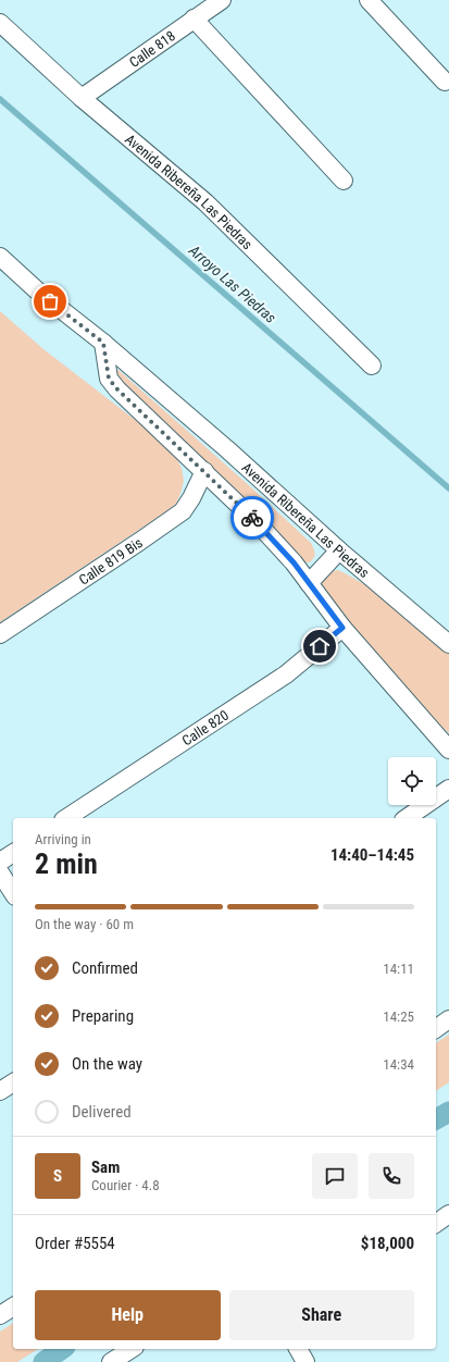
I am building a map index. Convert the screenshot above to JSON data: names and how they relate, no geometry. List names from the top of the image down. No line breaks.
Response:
{"streets":{"street":["Calle 818","Avenida Ribereña Las Piedras","Calle 819 Bis","Calle 820"]},"crossings":[["Calle 818","Avenida Ribereña Las Piedras"]],"water":["Arroyo Las Piedras"],"page":{"heading":["2 min","Arriving in","14:40–14:45"],"panel":["Sam","Courier · 4.8","Order #5554","$18,000"],"bar":"On the way · 60 m","list":[["Confirmed","14:11"],["Preparing","14:25"],["On the way","14:34"],"Delivered"],"round":"S","buttons":["Help","Share"]}}
